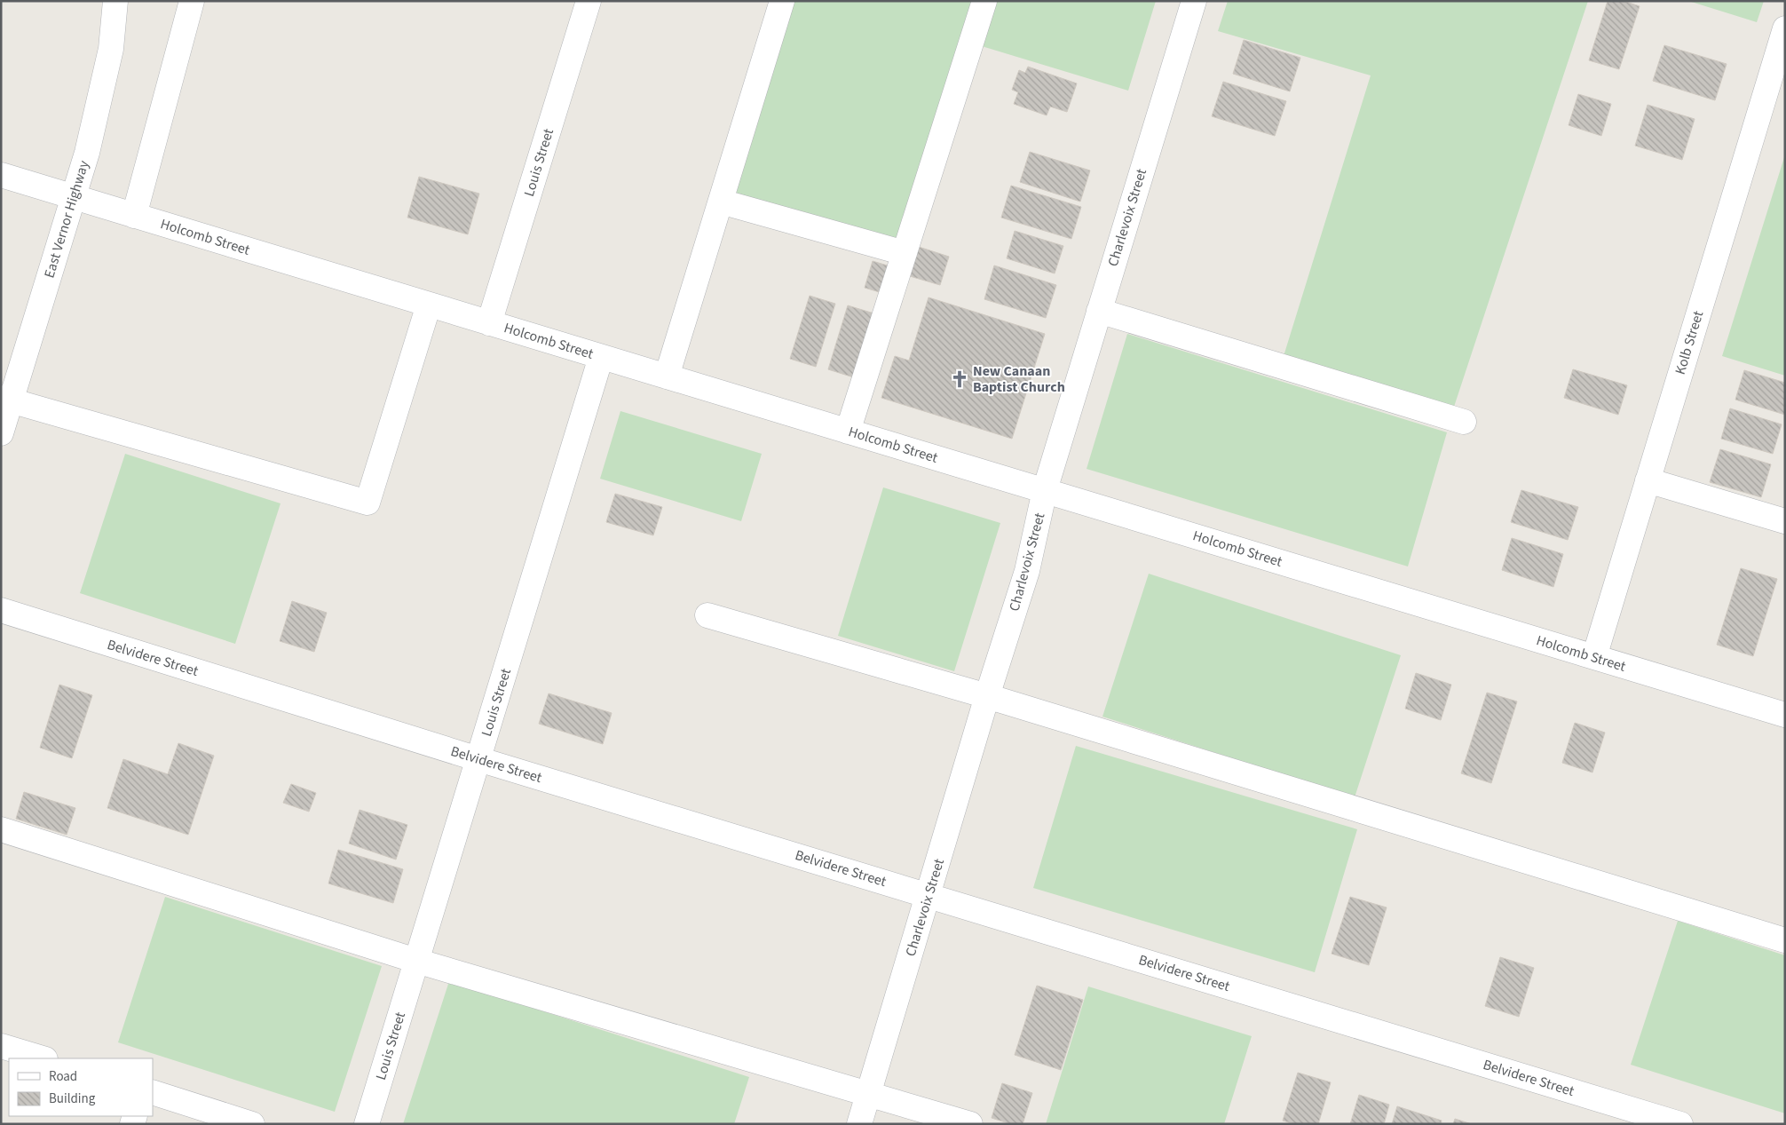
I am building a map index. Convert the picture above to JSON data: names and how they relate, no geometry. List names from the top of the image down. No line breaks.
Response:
{"streets":{"street":["Louis Street","Charlevoix Street","East Vernor Highway","Holcomb Street","Kolb Street","Belvidere Street"]},"crossings":[["Louis Street","Holcomb Street"],["Louis Street","Belvidere Street"],["Charlevoix Street","Holcomb Street"],["Charlevoix Street","Belvidere Street"],["East Vernor Highway","Holcomb Street"],["Holcomb Street","Kolb Street"]],"places":{"church":["New Canaan Baptist Church"]},"legend":["Road","Building"]}
